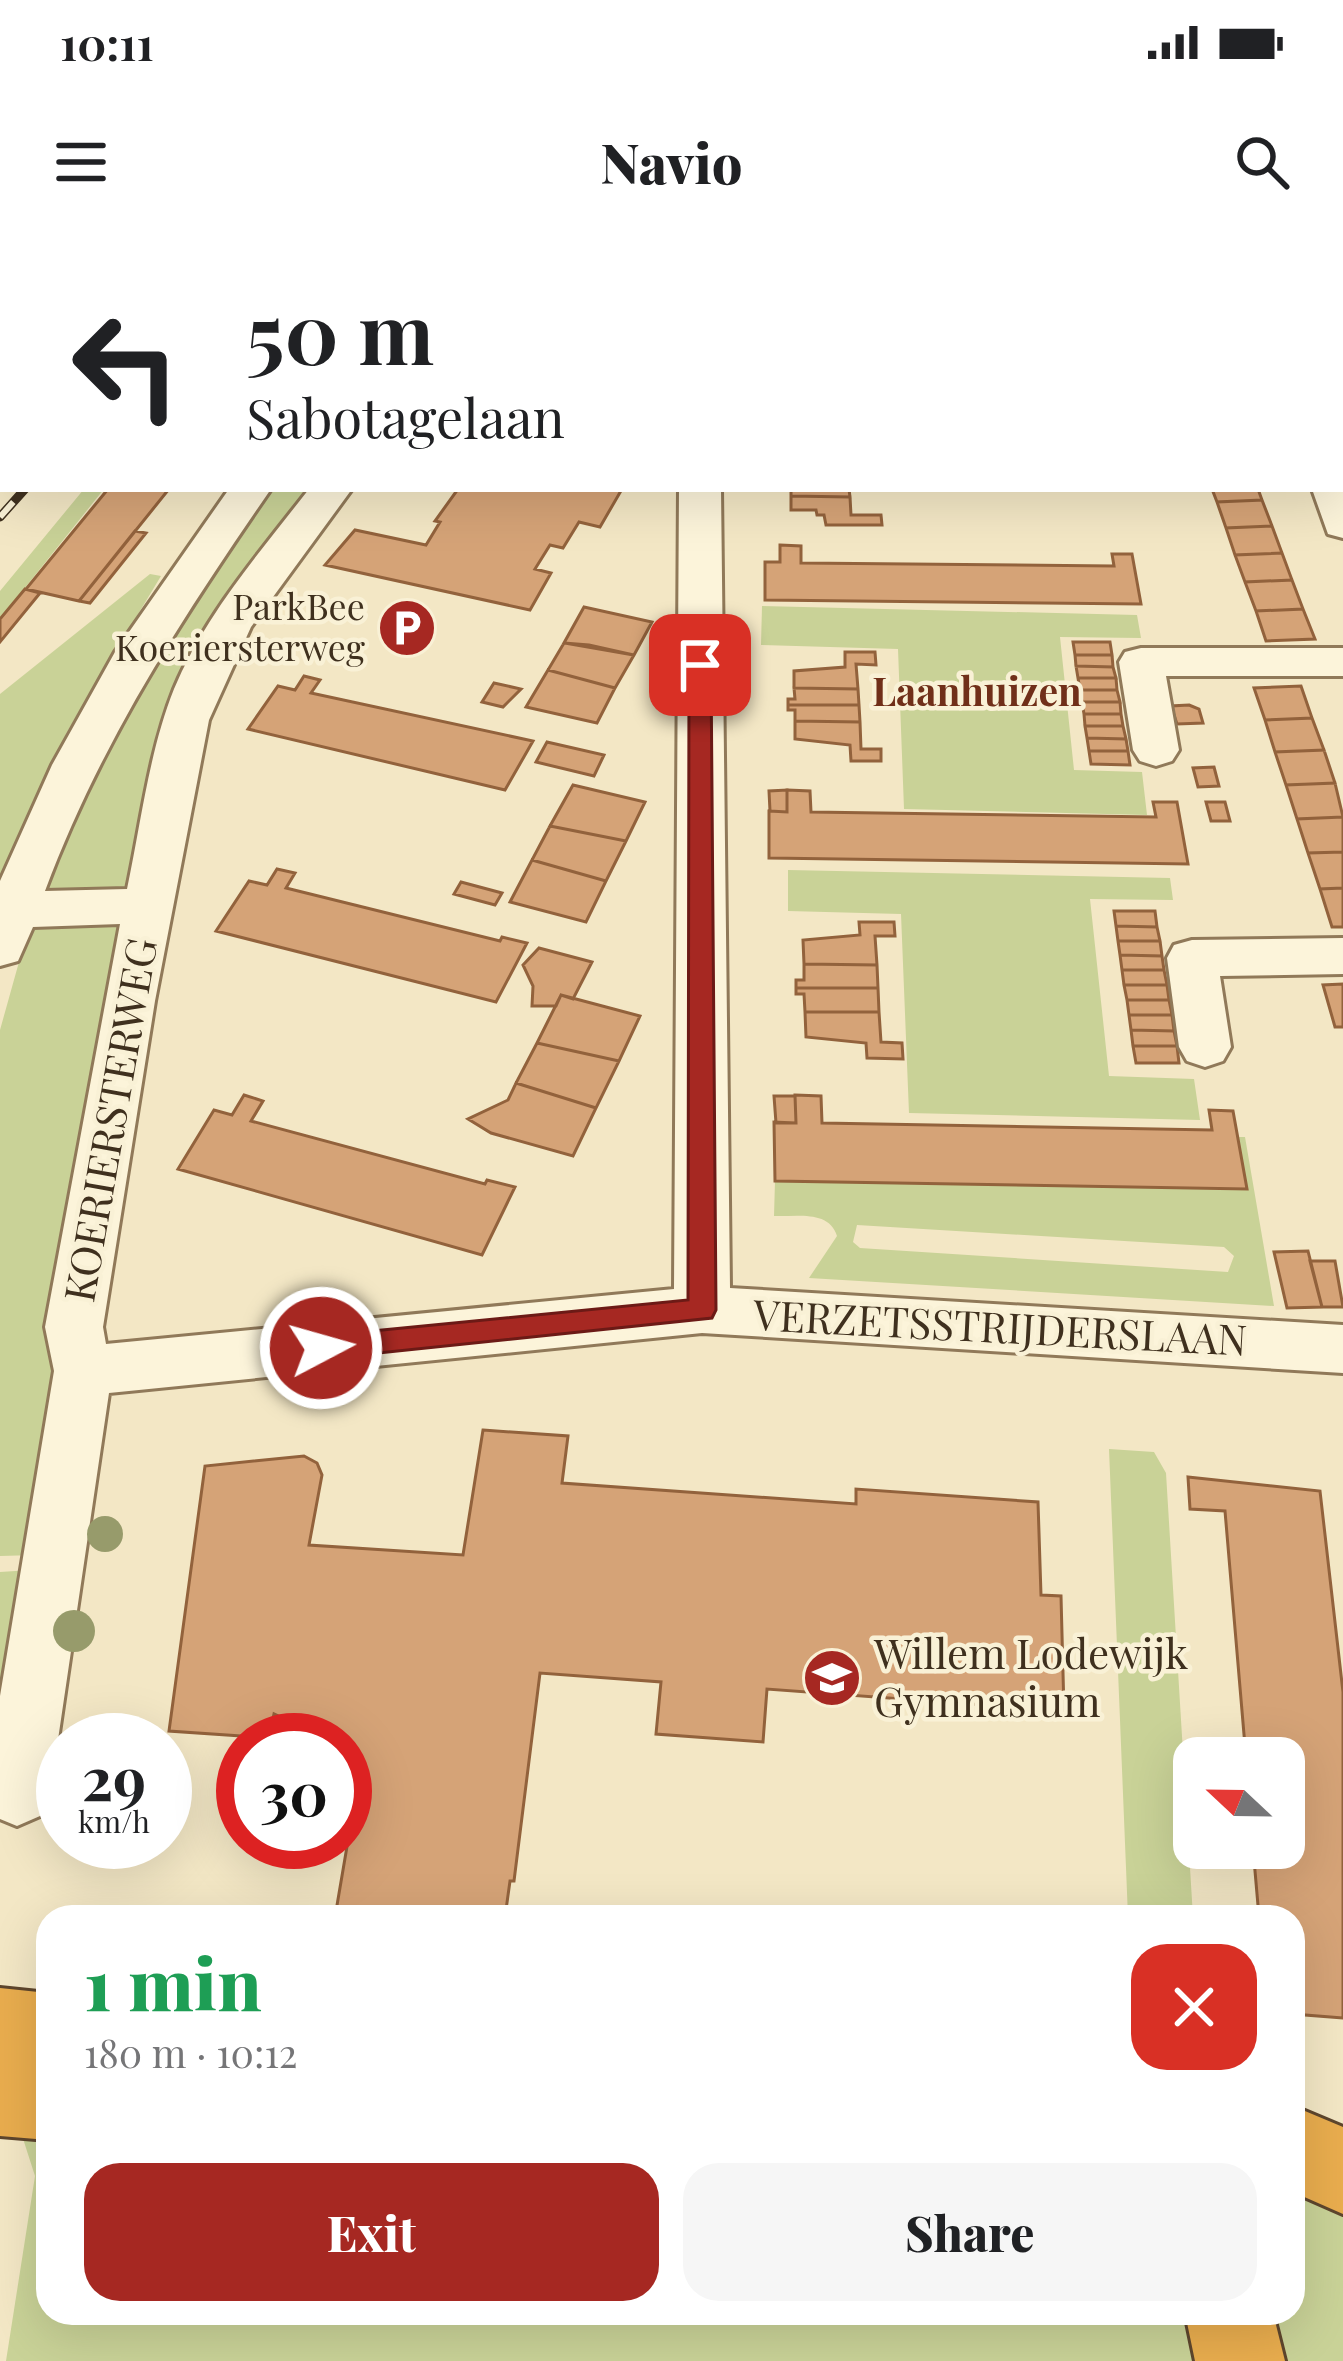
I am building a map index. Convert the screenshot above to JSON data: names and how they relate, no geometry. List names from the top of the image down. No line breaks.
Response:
{"streets":{"street":["KOERIERSTERWEG","VERZETSSTRIJDERSLAAN"]},"crossings":[["KOERIERSTERWEG","VERZETSSTRIJDERSLAAN"]],"districts":["Laanhuizen"],"places":{"parking":["ParkBee Koeriersterweg"],"school or university":["Willem Lodewijk Gymnasium"]},"north":"left","page":{"status":"10:11","header":"Navio","turn":["50 m","Sabotagelaan"],"speed":"29 km/h","limit":"30","heading":["1 min","180 m · 10:12"],"buttons":["Exit","Share"]}}
